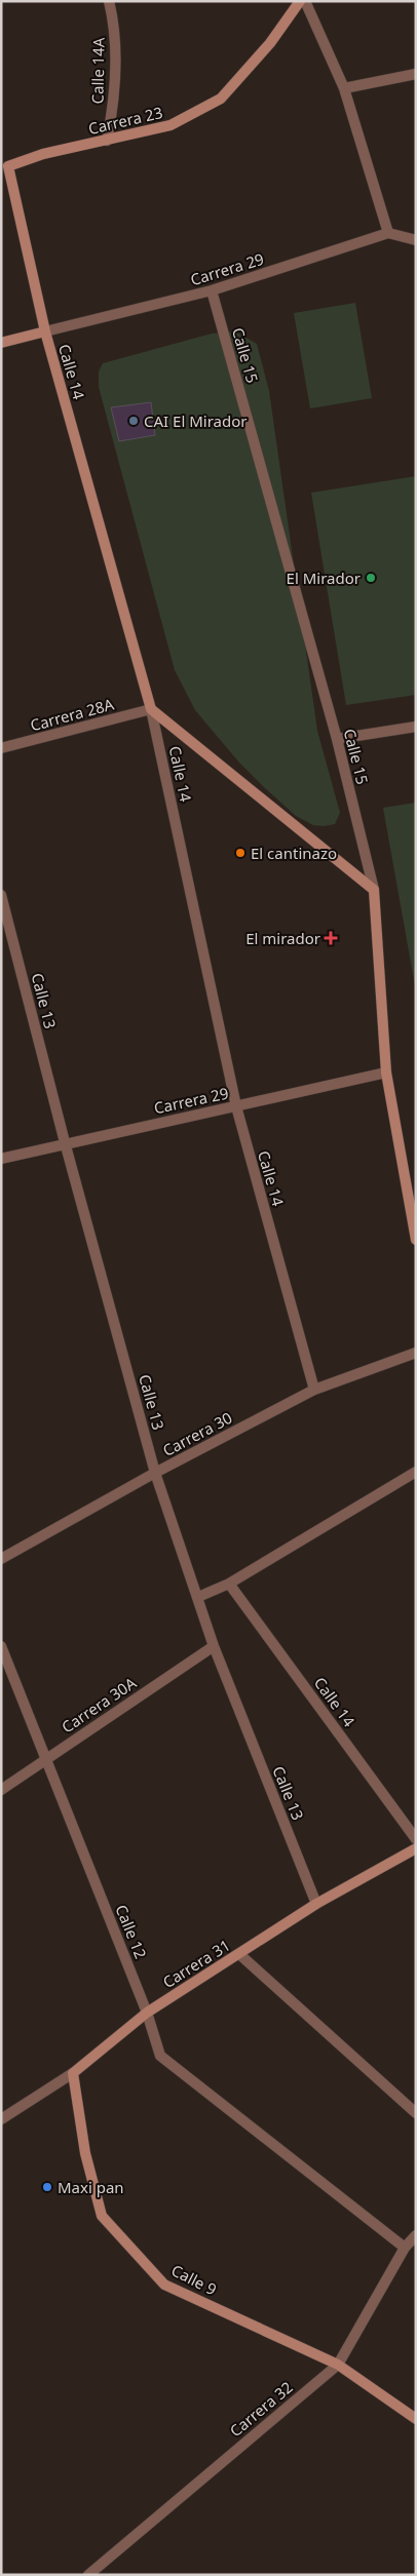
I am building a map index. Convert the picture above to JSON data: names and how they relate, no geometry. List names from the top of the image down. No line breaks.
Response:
{"streets":{"street":["Calle 14A","Carrera 23","Carrera 29","Calle 15","Calle 14","Carrera 28A","Calle 13","Carrera 30","Carrera 30A","Calle 12","Carrera 31","Calle 9","Carrera 32"]},"crossings":[["Calle 14A","Carrera 23"],["Carrera 23","Calle 14"],["Carrera 29","Calle 15"],["Carrera 29","Calle 14"],["Carrera 29","Calle 13"],["Calle 14","Carrera 28A"],["Calle 14","Carrera 30"],["Calle 13","Carrera 30"],["Calle 13","Carrera 30A"],["Calle 13","Carrera 31"],["Carrera 30A","Calle 12"],["Calle 12","Carrera 31"],["Calle 12","Carrera 32"],["Carrera 31","Calle 9"],["Calle 9","Carrera 32"]],"places":{"other":["CAI El Mirador","El Mirador","El cantinazo","Maxi pan"],"health":["El mirador"]}}
